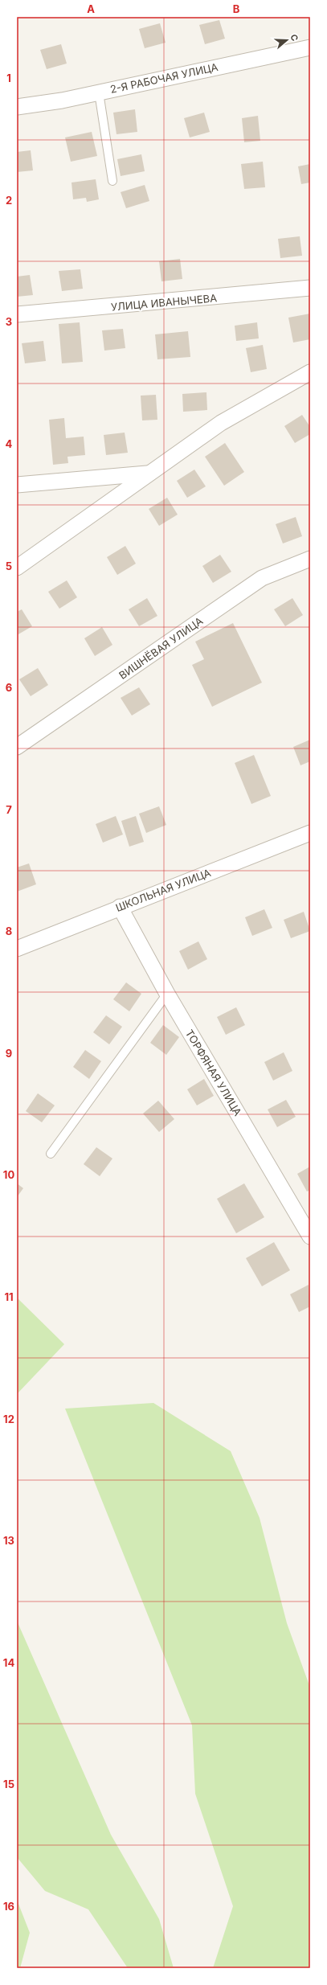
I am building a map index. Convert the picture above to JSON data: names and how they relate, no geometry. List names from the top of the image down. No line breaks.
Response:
{"streets":{"street":["2-Я РАБОЧАЯ УЛИЦА","УЛИЦА ИВАНЫЧЕВА","ВИШНЁВАЯ УЛИЦА","ШКОЛЬНАЯ УЛИЦА","ТОРФЯНАЯ УЛИЦА"]},"crossings":[["ШКОЛЬНАЯ УЛИЦА","ТОРФЯНАЯ УЛИЦА"]],"north":"right","grid":{"columns":["A","B"],"rows":["1","2","3","4","5","6","7","8","9","10","11","12","13","14","15","16"]}}
